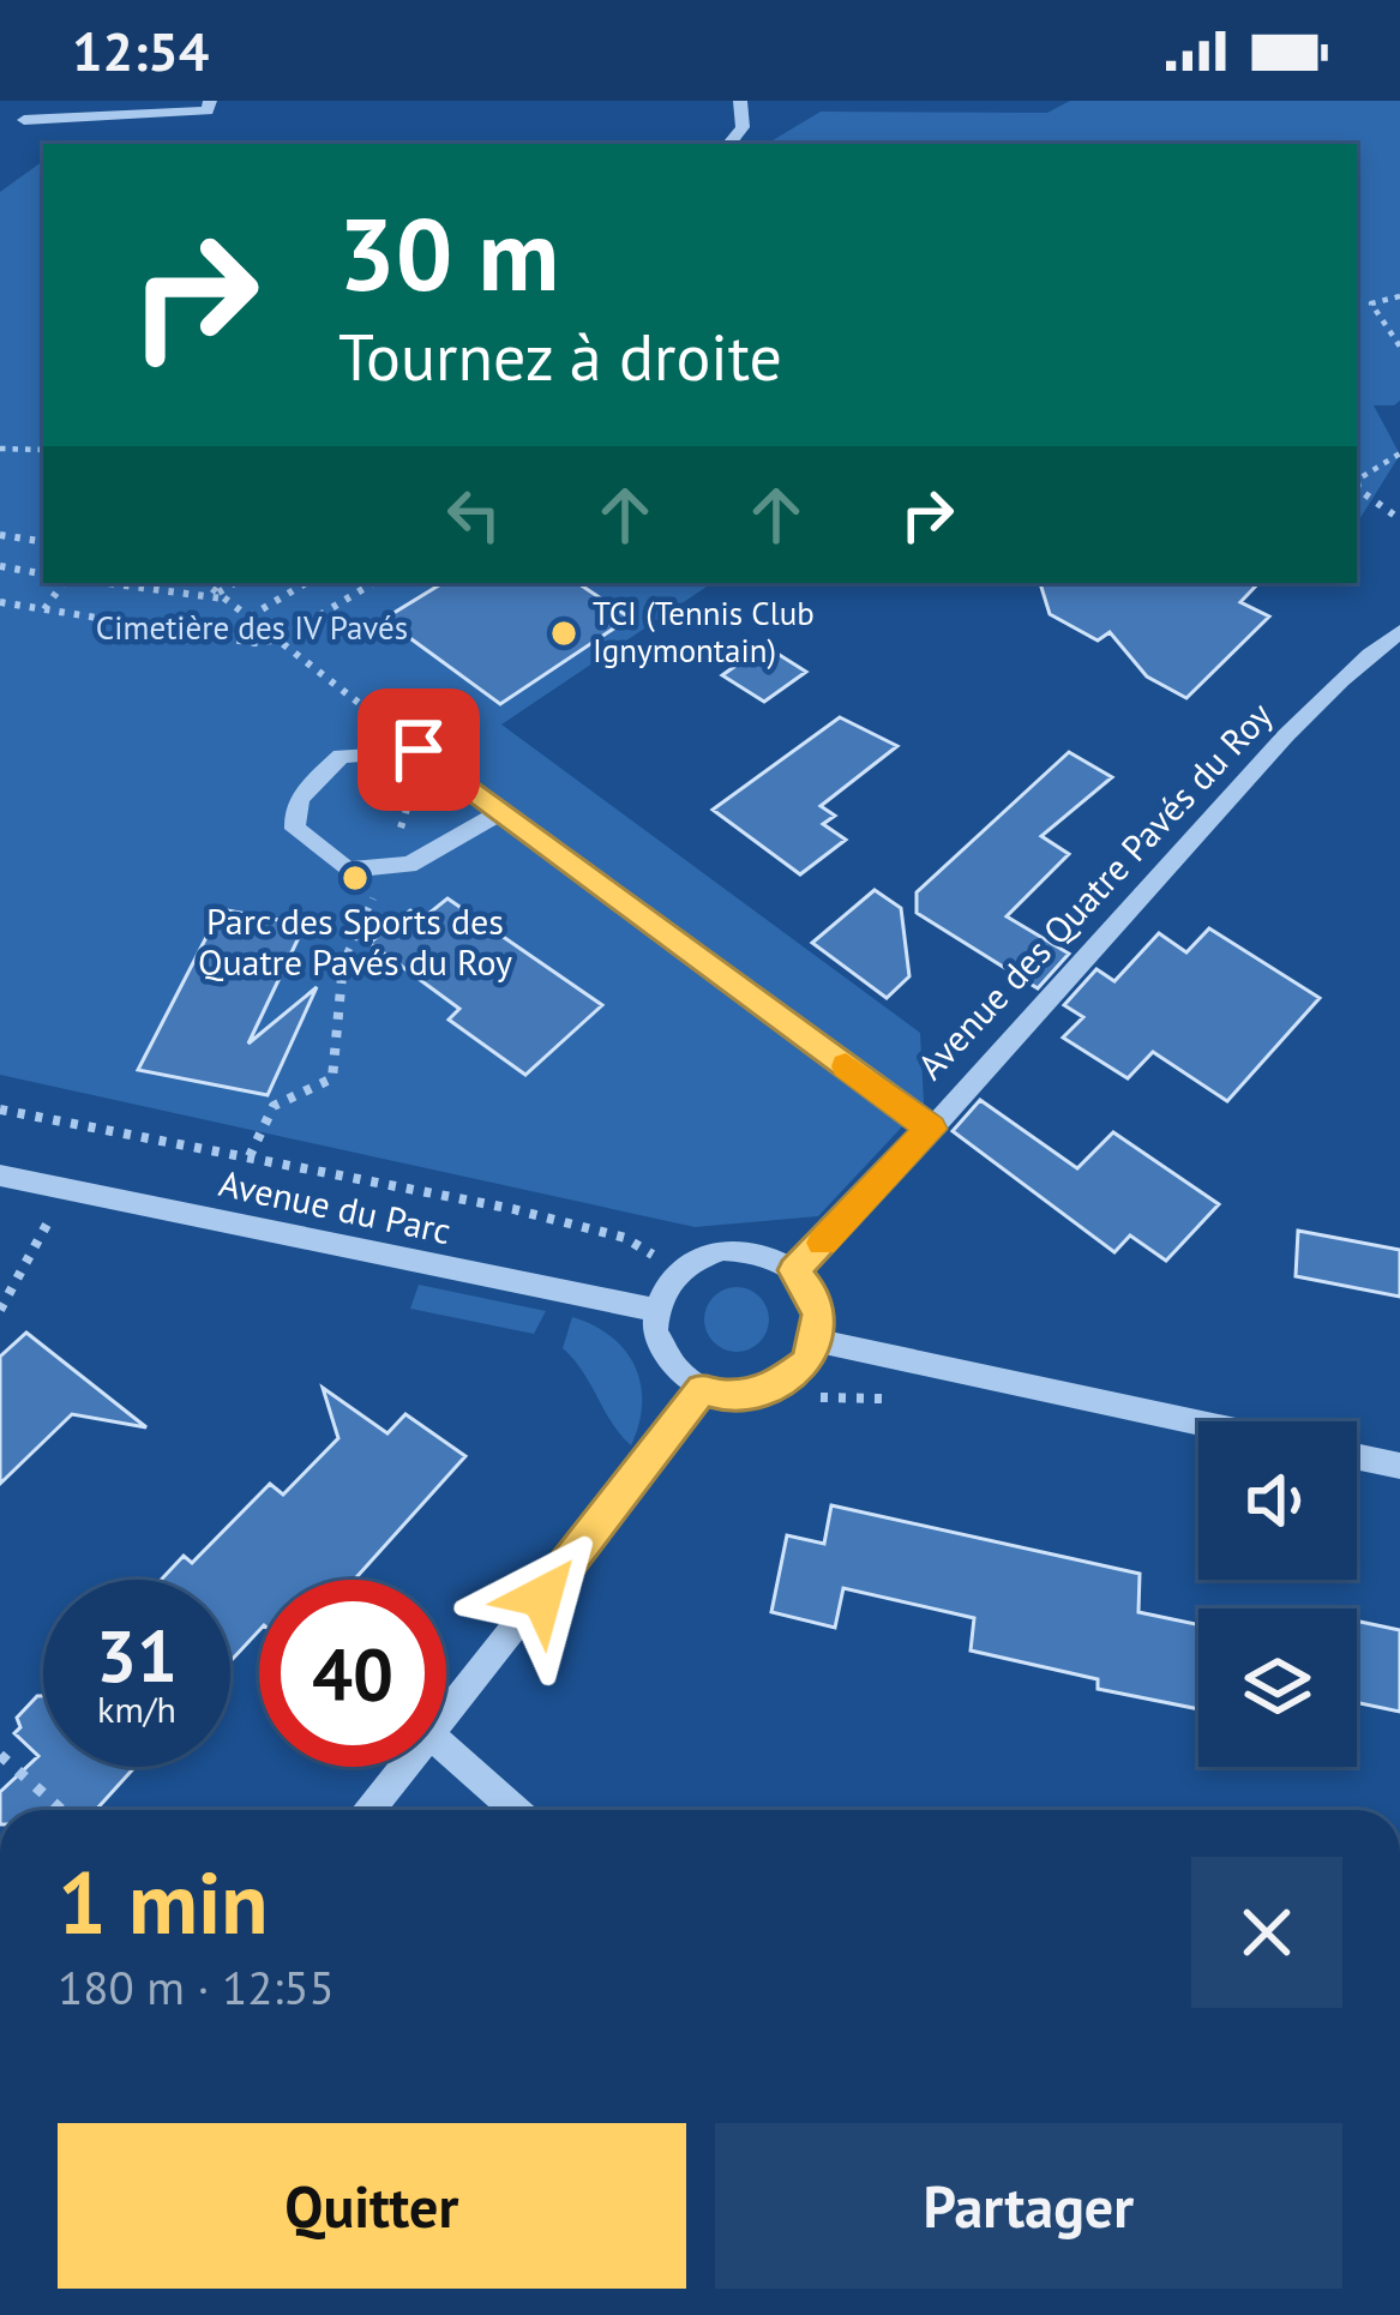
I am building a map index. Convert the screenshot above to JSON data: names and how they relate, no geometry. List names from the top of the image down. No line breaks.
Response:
{"streets":{"street":["Avenue des Quatre Pavés du Roy","Avenue du Parc"]},"crossings":[["Avenue des Quatre Pavés du Roy","Avenue du Parc"]],"parks":["Cimetière des IV Pavés"],"places":["TCI (Tennis Club Ignymontain)","Parc des Sports des Quatre Pavés du Roy"],"page":{"status":"12:54","turn":["30 m","Tournez à droite"],"speed":"31 km/h","limit":"40","heading":["1 min","180 m · 12:55"],"buttons":["Quitter","Partager"]}}
